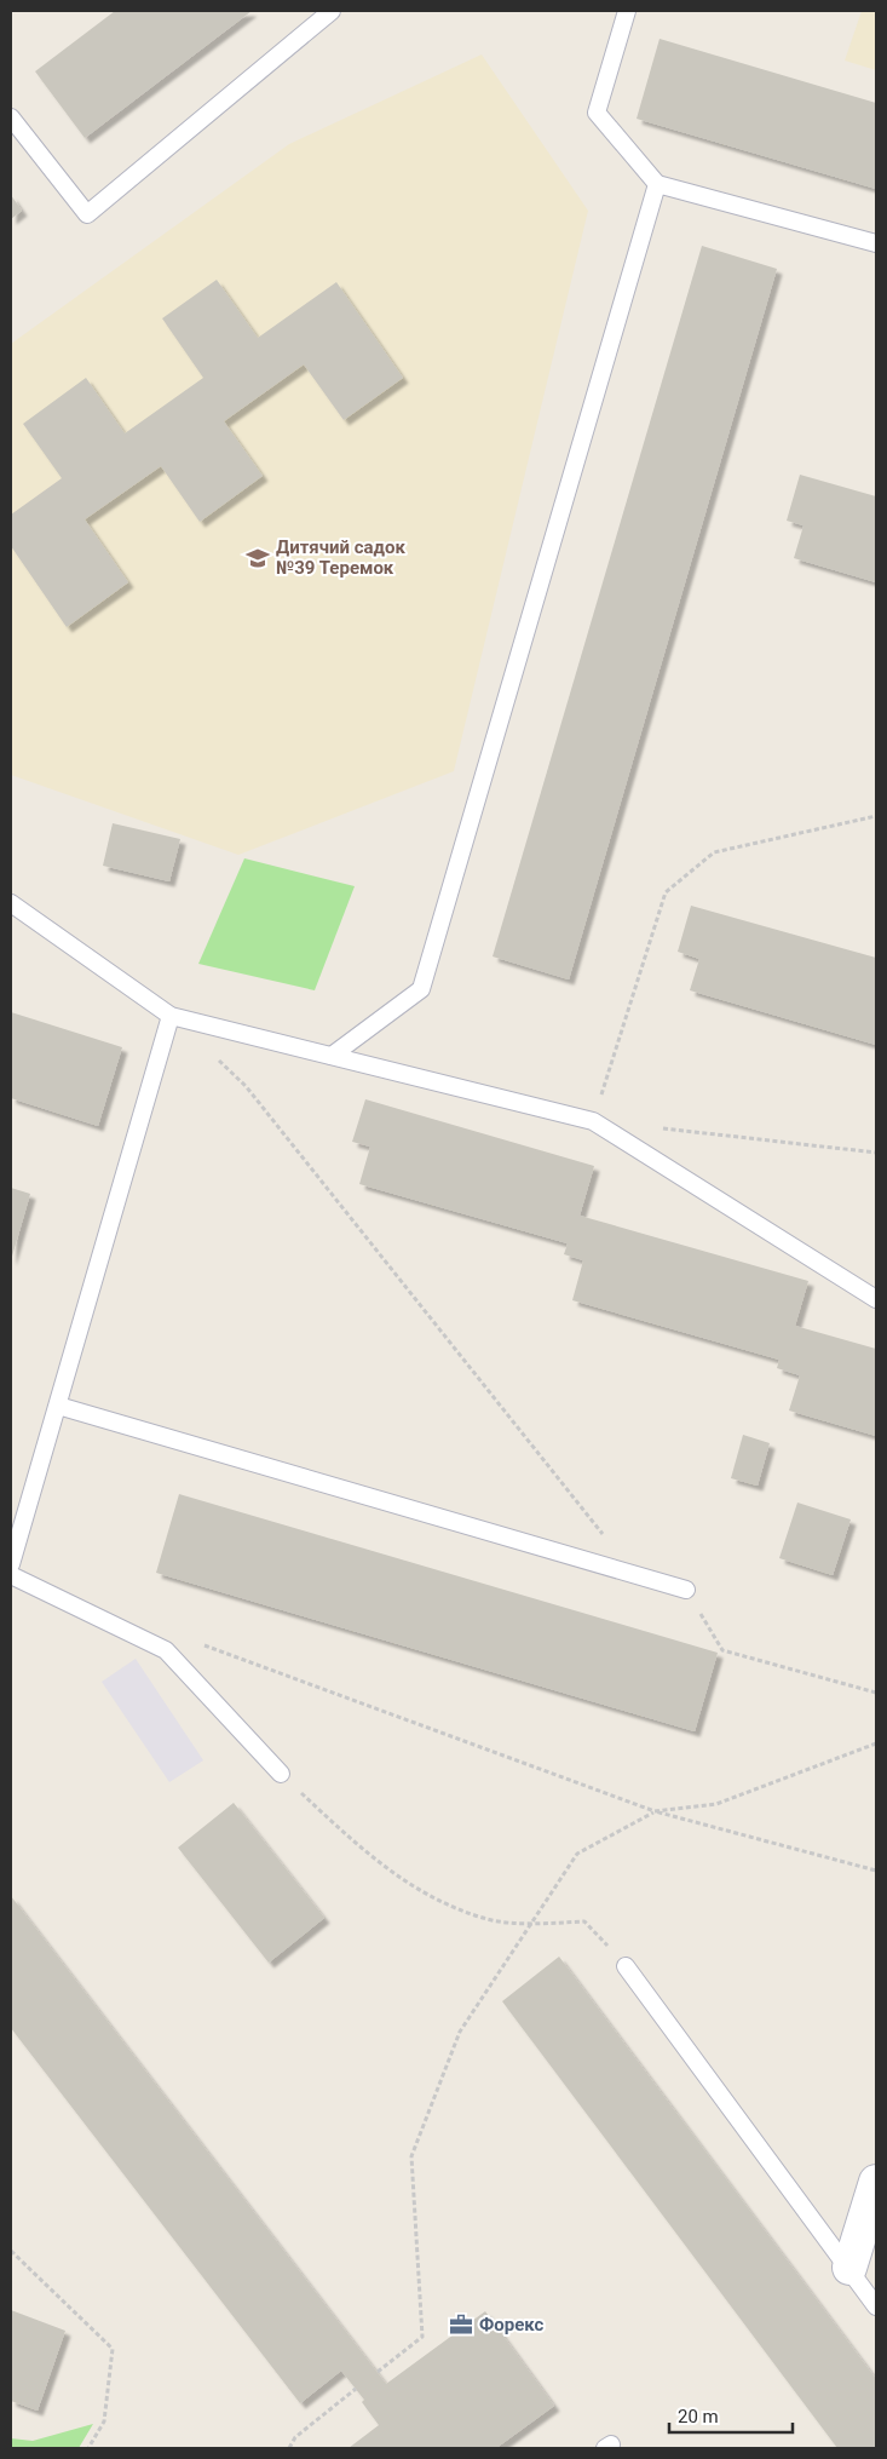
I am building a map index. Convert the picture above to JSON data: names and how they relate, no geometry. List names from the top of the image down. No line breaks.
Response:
{"places":{"school or university":["Дитячий садок №39 Теремок"],"office":["Форекс"]},"scale_bar":"20 m"}
